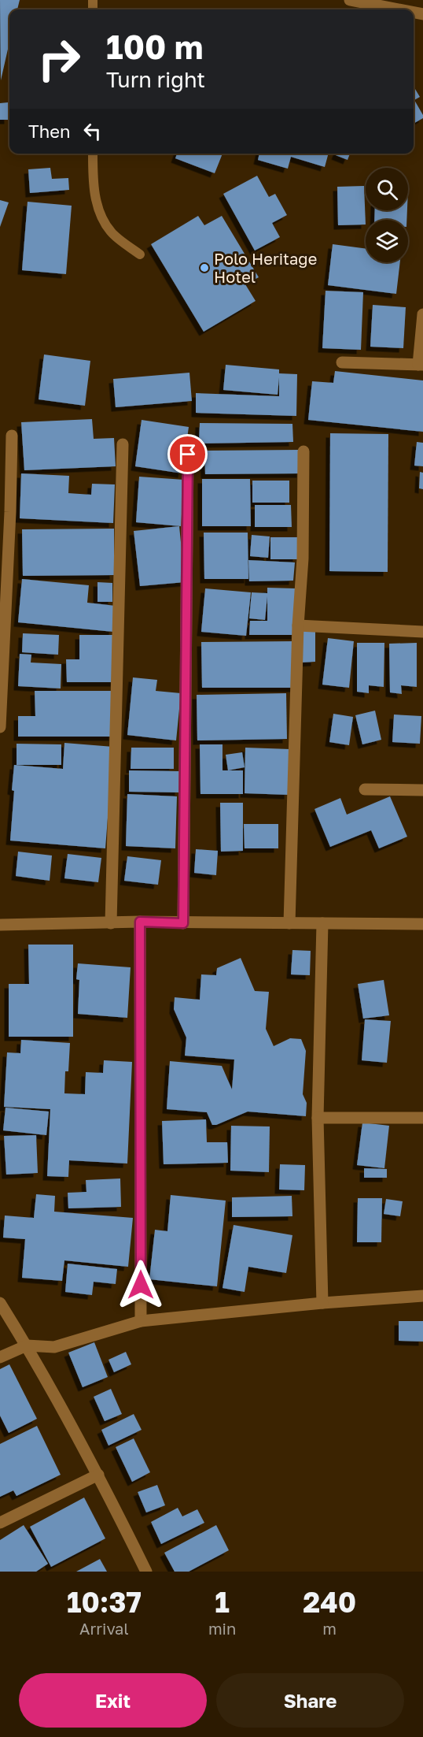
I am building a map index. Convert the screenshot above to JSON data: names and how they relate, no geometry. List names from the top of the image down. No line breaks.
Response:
{"places":["Polo Heritage Hotel"],"page":{"turn":["100 m","Turn right"],"then":"Then","eta":["10:37","Arrival","1","min","240","m"],"buttons":["Exit","Share"]}}
